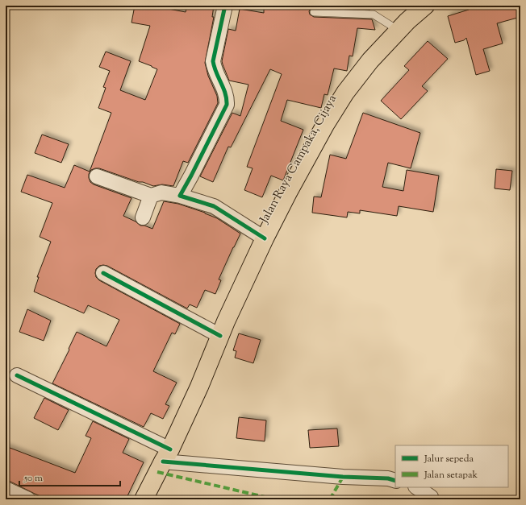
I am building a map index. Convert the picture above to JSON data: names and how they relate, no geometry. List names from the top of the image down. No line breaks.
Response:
{"streets":{"main road":["Jalan Raya Campaka, Cijaya"]},"legend":["Jalur sepeda","Jalan setapak"],"scale_bar":"50 m"}
